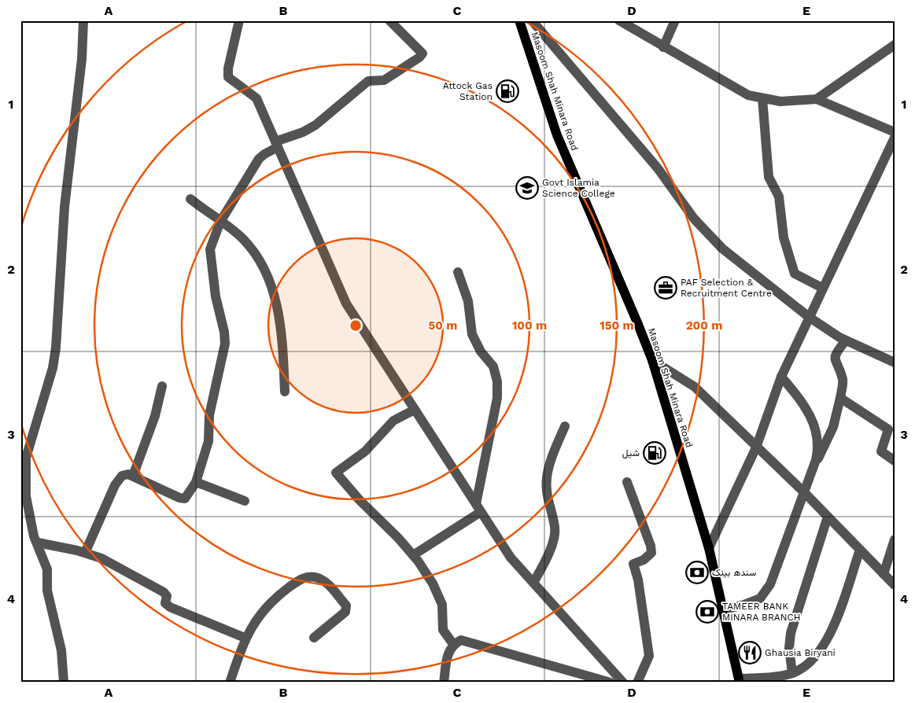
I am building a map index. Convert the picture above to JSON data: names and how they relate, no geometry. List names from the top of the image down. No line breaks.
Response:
{"streets":{"main road":["Masoom Shah Minara Road"]},"places":{"fuel station":["Attock Gas Station","شیل"],"school or university":["Govt Islamia Science College"],"office":["PAF Selection & Recruitment Centre"],"bank":["سندھ بینک","TAMEER BANK MINARA BRANCH"],"restaurant":["Ghausia Biryani"]},"grid":{"columns":["A","B","C","D","E"],"rows":["1","2","3","4"]},"rings":["50 m","100 m","150 m","200 m"]}
